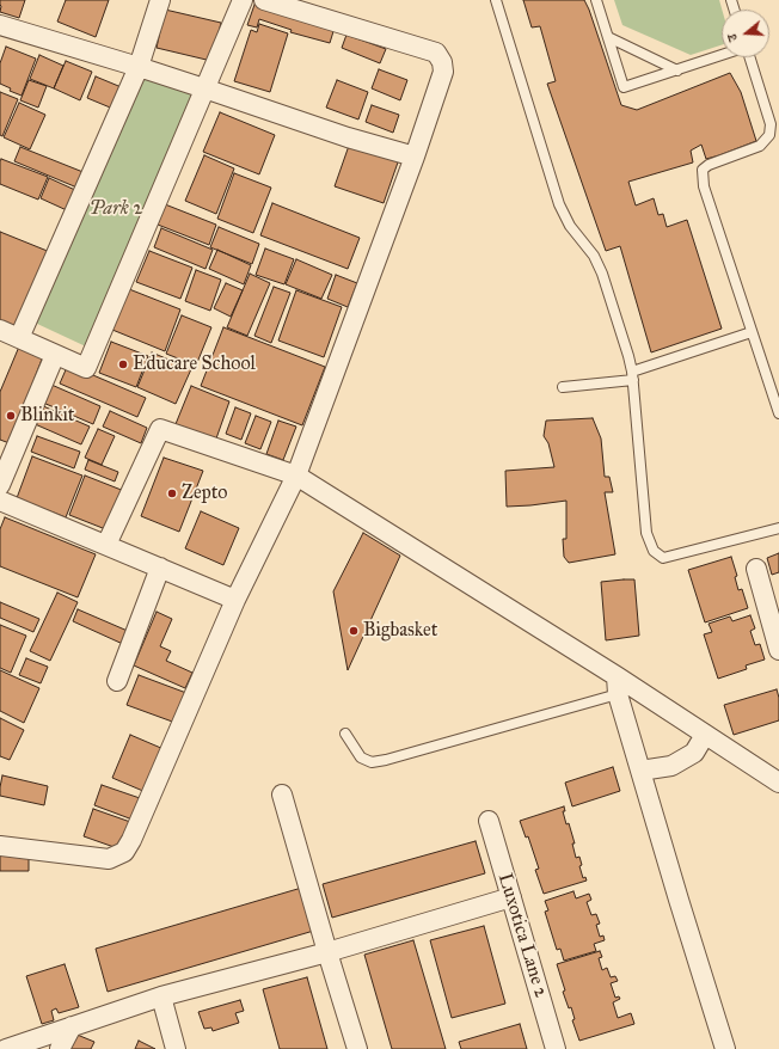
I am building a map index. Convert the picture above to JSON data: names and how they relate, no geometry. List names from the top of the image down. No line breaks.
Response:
{"streets":{"street":["Luxotica Lane 2"]},"parks":["Park 2"],"places":["Educare School","Blinkit","Zepto","Bigbasket"],"north":"left"}
